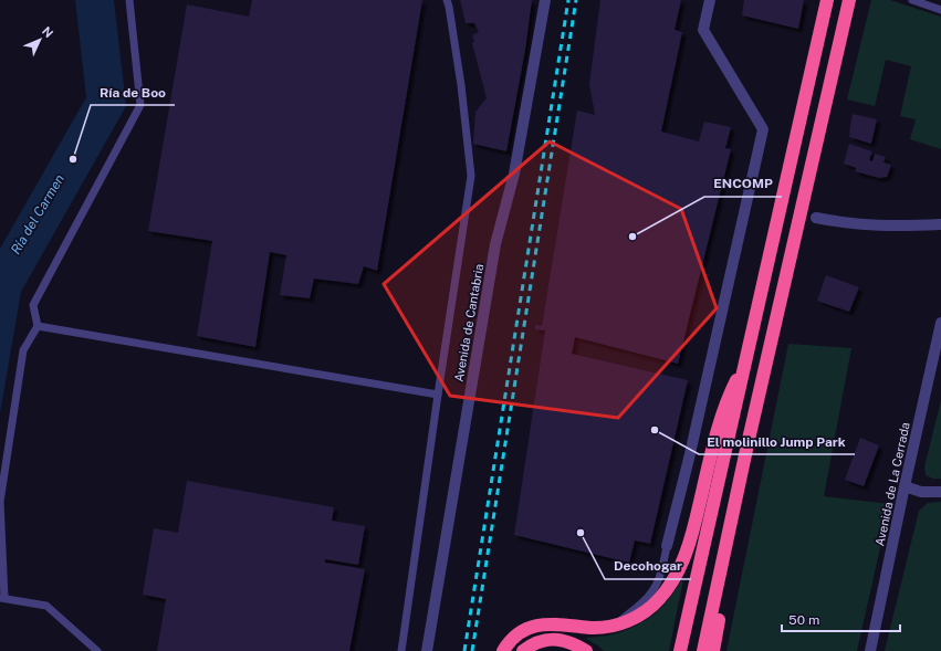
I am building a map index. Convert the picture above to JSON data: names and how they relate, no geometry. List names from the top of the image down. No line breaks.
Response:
{"streets":{"street":["Avenida de Cantabria","Avenida de La Cerrada"]},"water":["Ría del Carmen"],"places":["Ría de Boo","ENCOMP","El molinillo Jump Park","Decohogar"],"scale_bar":"50 m","north":"top right"}
